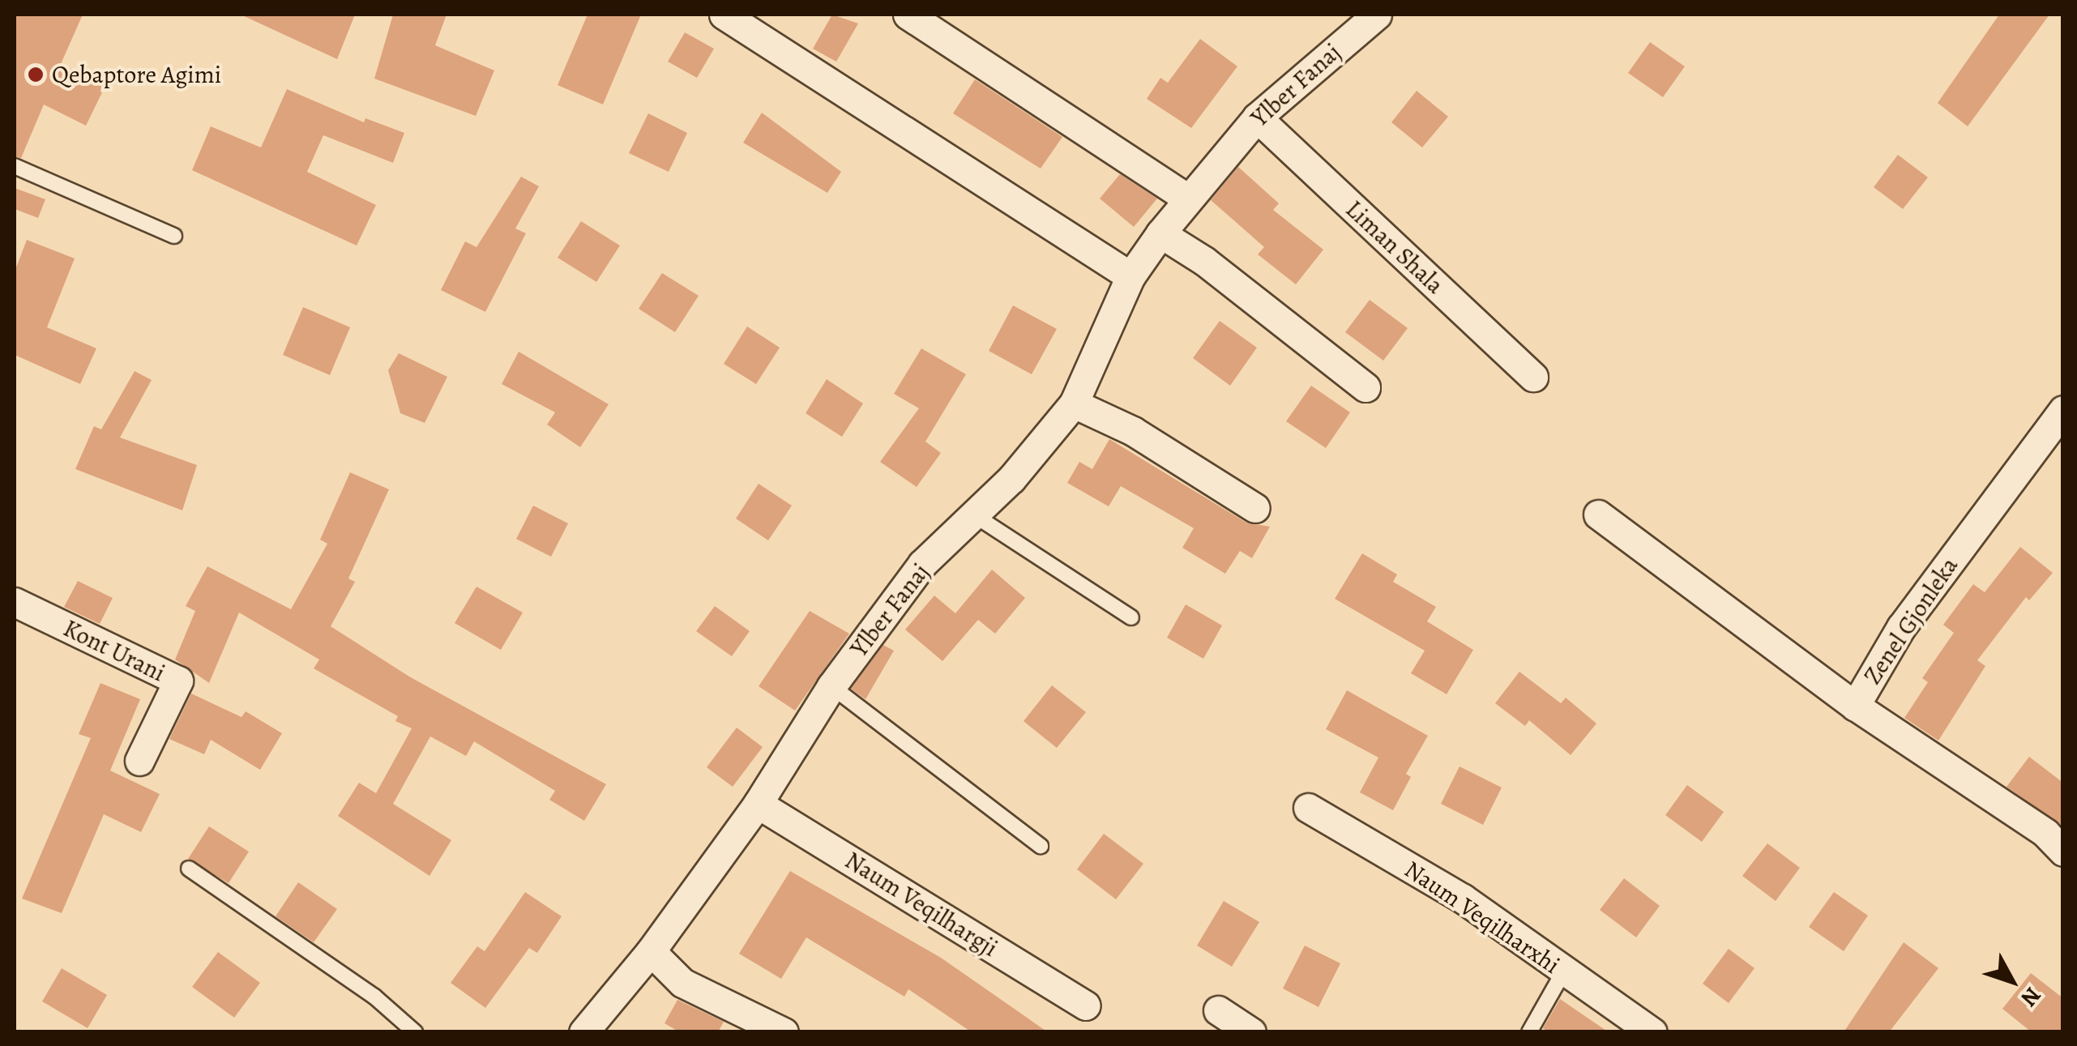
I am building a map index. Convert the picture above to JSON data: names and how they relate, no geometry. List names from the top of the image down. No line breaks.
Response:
{"streets":{"street":["Ylber Fanaj","Liman Shala","Zenel Gjonleka","Kont Urani","Naum Veqilhargji","Naum Veqilharxhi"]},"crossings":[["Ylber Fanaj","Liman Shala"],["Ylber Fanaj","Naum Veqilhargji"]],"places":["Qebaptore Agimi"],"north":"bottom right"}
